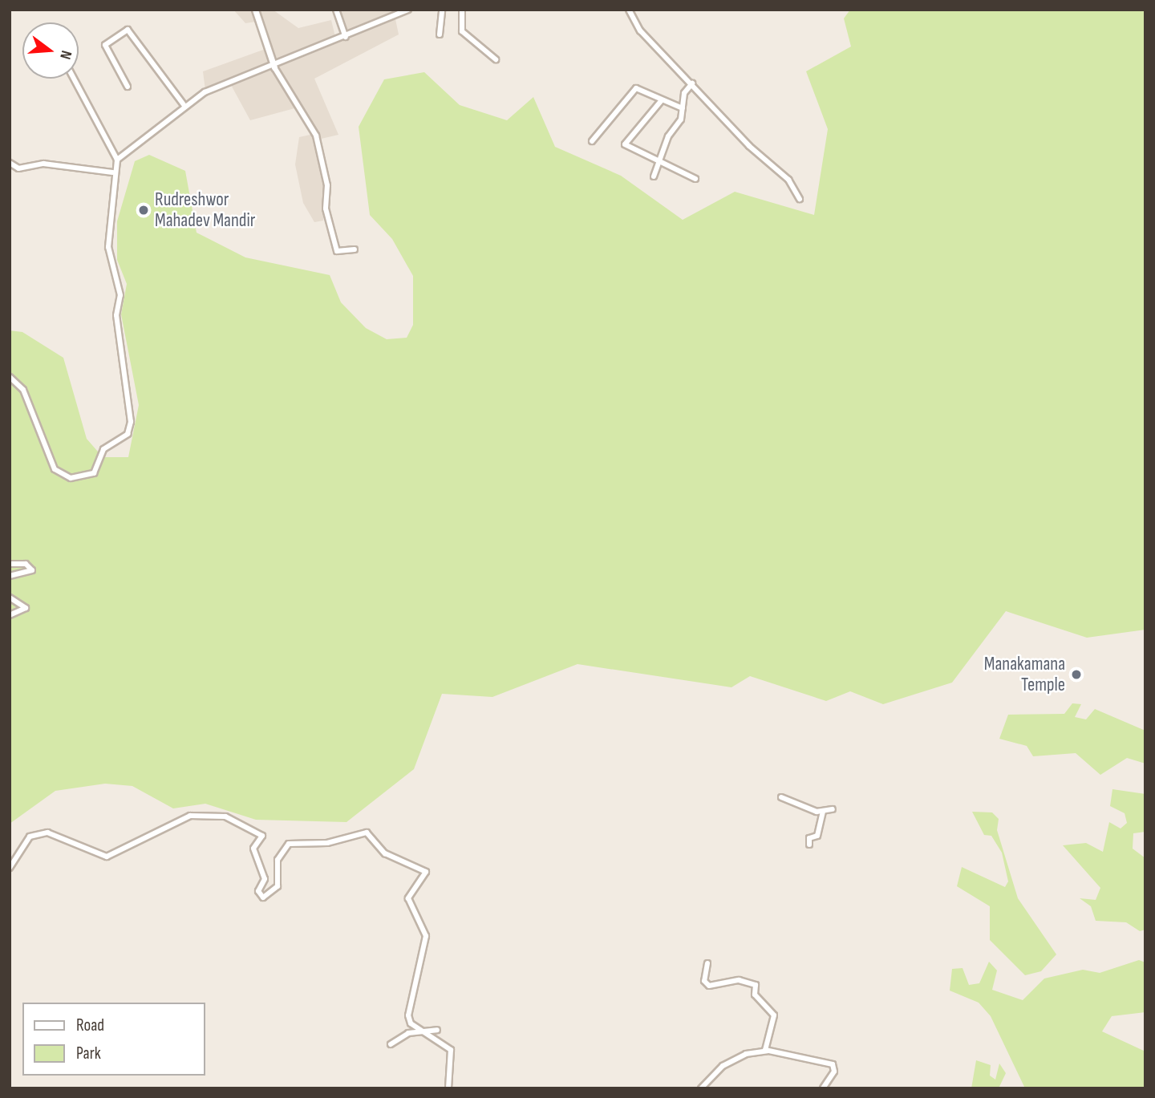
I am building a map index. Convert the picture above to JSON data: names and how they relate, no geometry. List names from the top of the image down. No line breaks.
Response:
{"places":["Rudreshwor Mahadev Mandir","Manakamana Temple"],"legend":["Road","Park"],"north":"right"}
